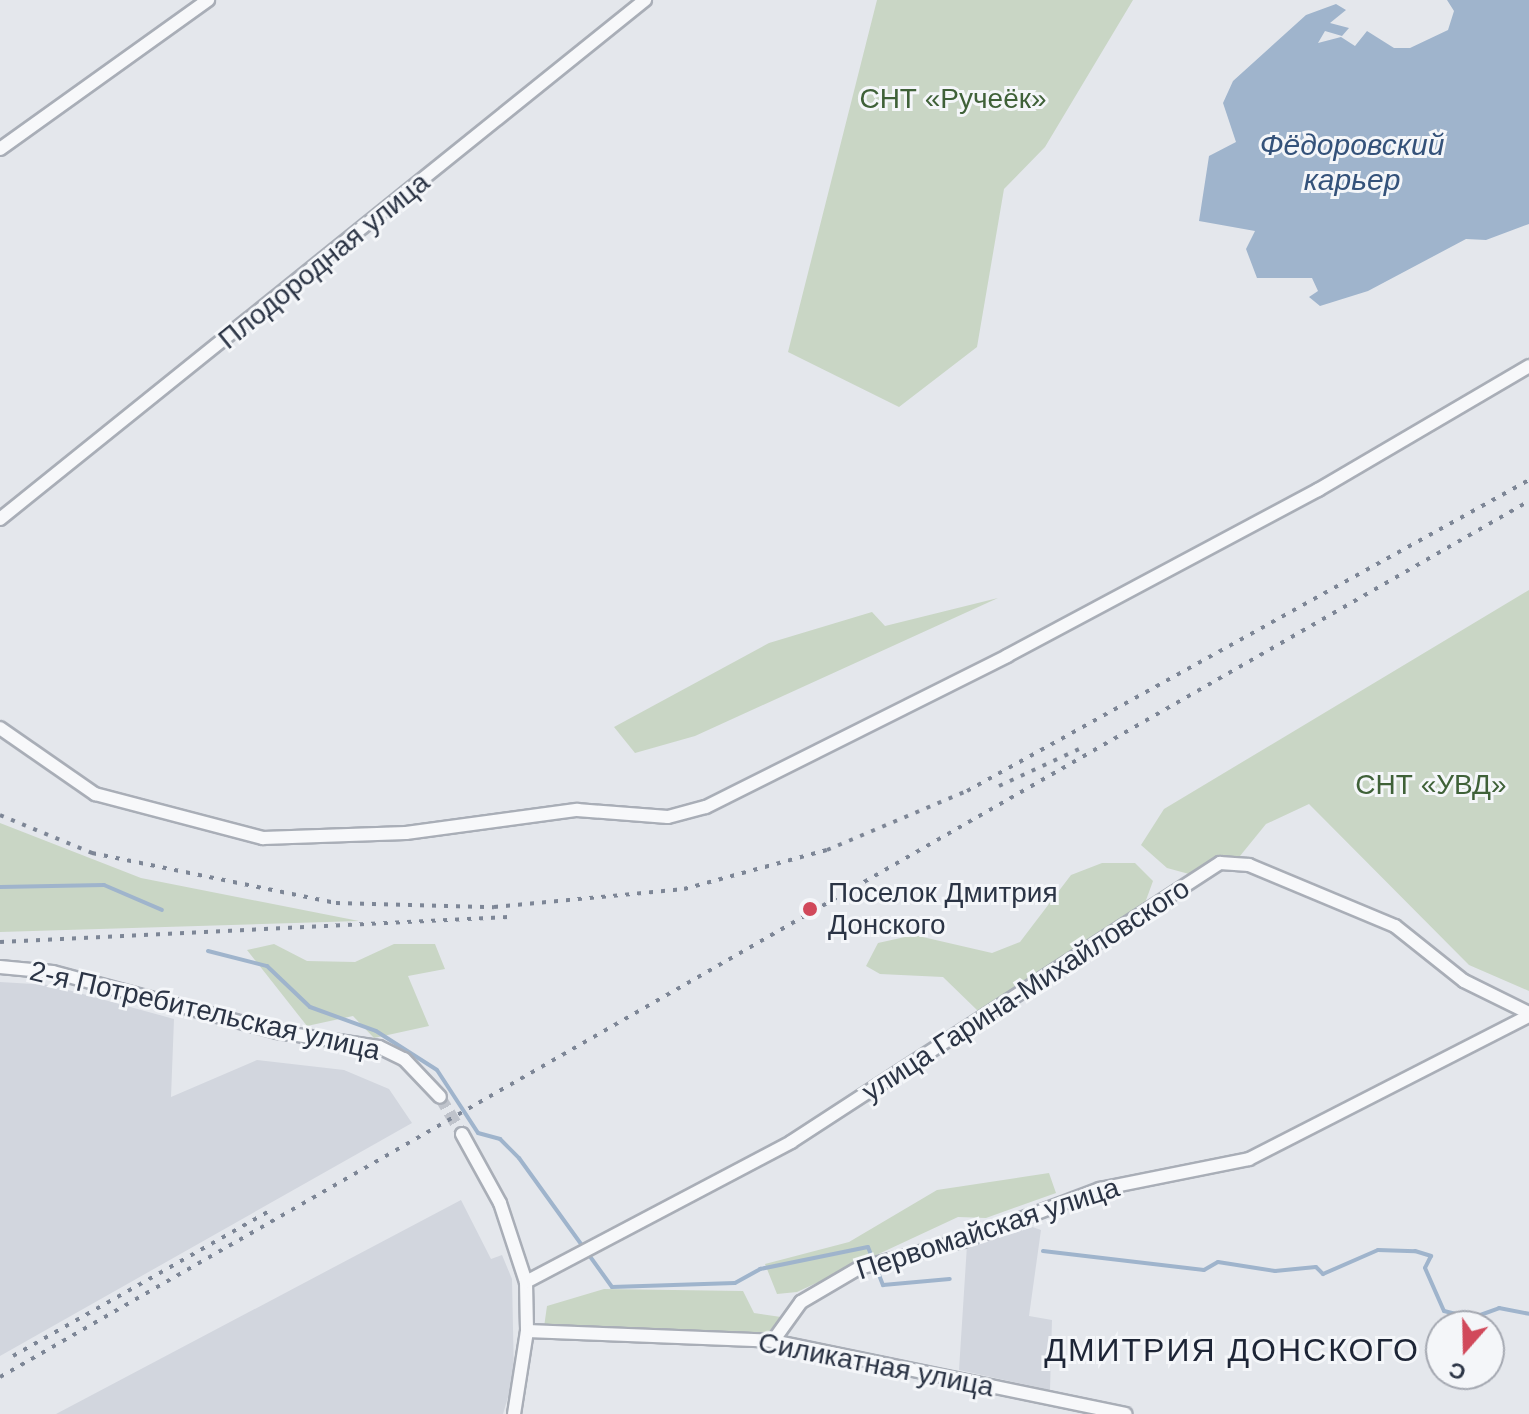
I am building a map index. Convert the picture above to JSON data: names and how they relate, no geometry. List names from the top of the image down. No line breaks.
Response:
{"streets":{"street":["Плодородная улица","улица Гарина-Михайловского","2-я Потребительская улица","Первомайская улица","Силикатная улица"]},"crossings":[["улица Гарина-Михайловского","Первомайская улица"],["Первомайская улица","Силикатная улица"]],"districts":["ДМИТРИЯ ДОНСКОГО"],"water":["Фёдоровский карьер"],"parks":["СНТ «Ручеёк»","СНТ «УВД»"],"places":["Поселок Дмитрия Донского"],"north":"bottom"}
